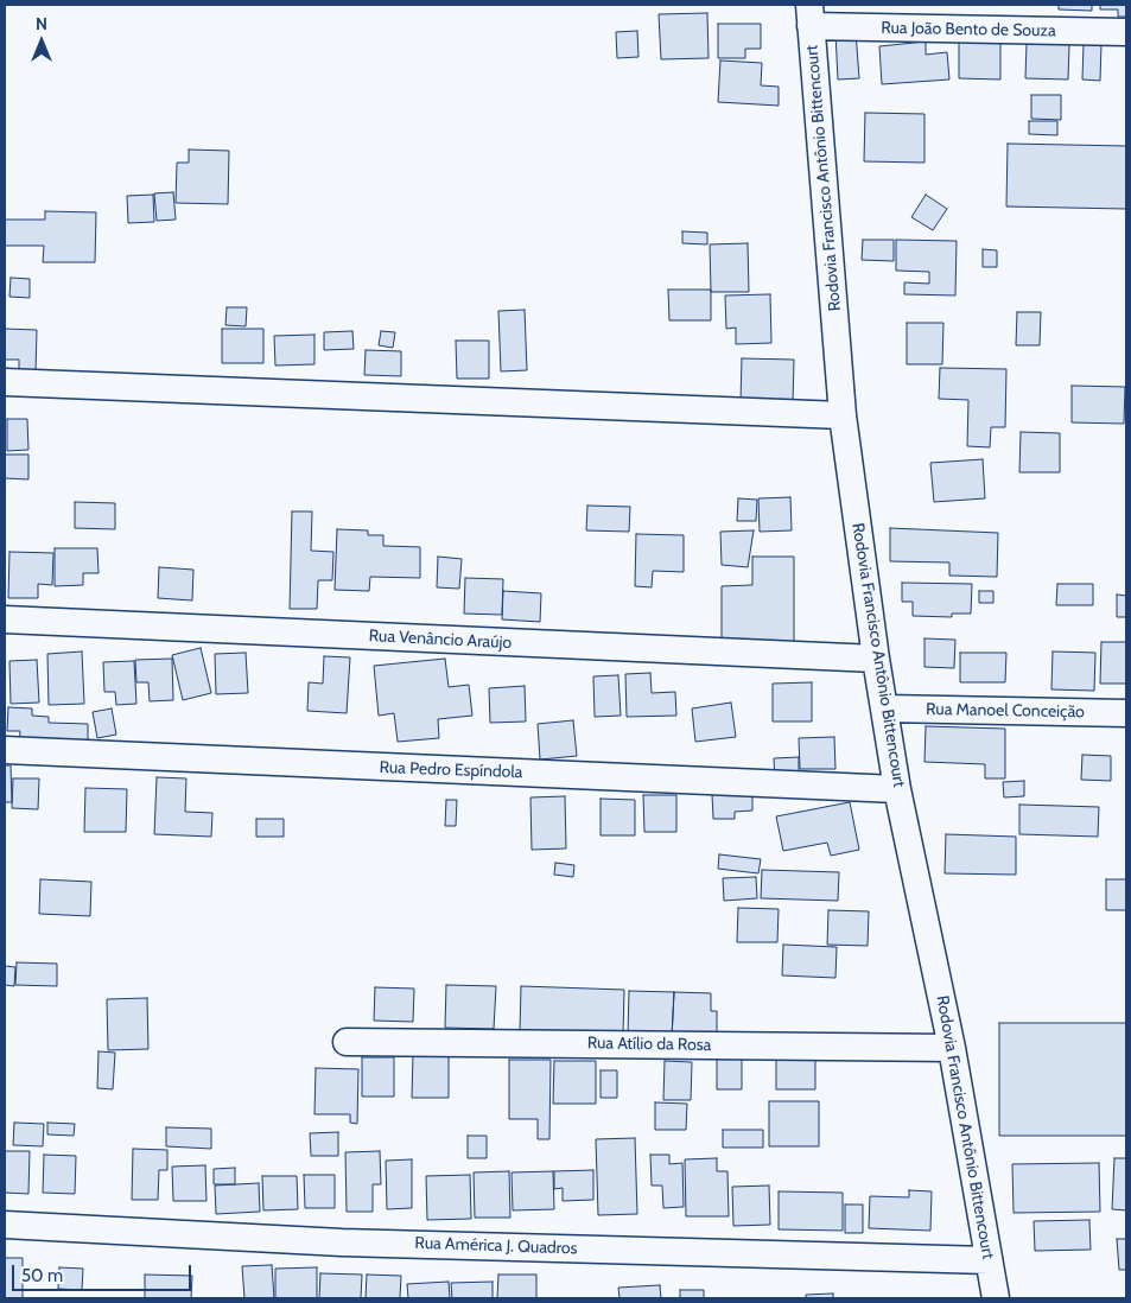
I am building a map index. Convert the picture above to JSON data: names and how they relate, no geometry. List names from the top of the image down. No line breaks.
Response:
{"streets":{"street":["Rua João Bento de Souza","Rodovia Francisco Antônio Bittencourt","Rua Venâncio Araújo","Rua Manoel Conceição","Rua Pedro Espíndola","Rua Atílio da Rosa","Rua América J. Quadros"]},"crossings":[["Rua João Bento de Souza","Rodovia Francisco Antônio Bittencourt"],["Rodovia Francisco Antônio Bittencourt","Rua Venâncio Araújo"],["Rodovia Francisco Antônio Bittencourt","Rua Manoel Conceição"],["Rodovia Francisco Antônio Bittencourt","Rua Pedro Espíndola"],["Rodovia Francisco Antônio Bittencourt","Rua Atílio da Rosa"],["Rodovia Francisco Antônio Bittencourt","Rua América J. Quadros"]],"scale_bar":"50 m","north":"top"}
